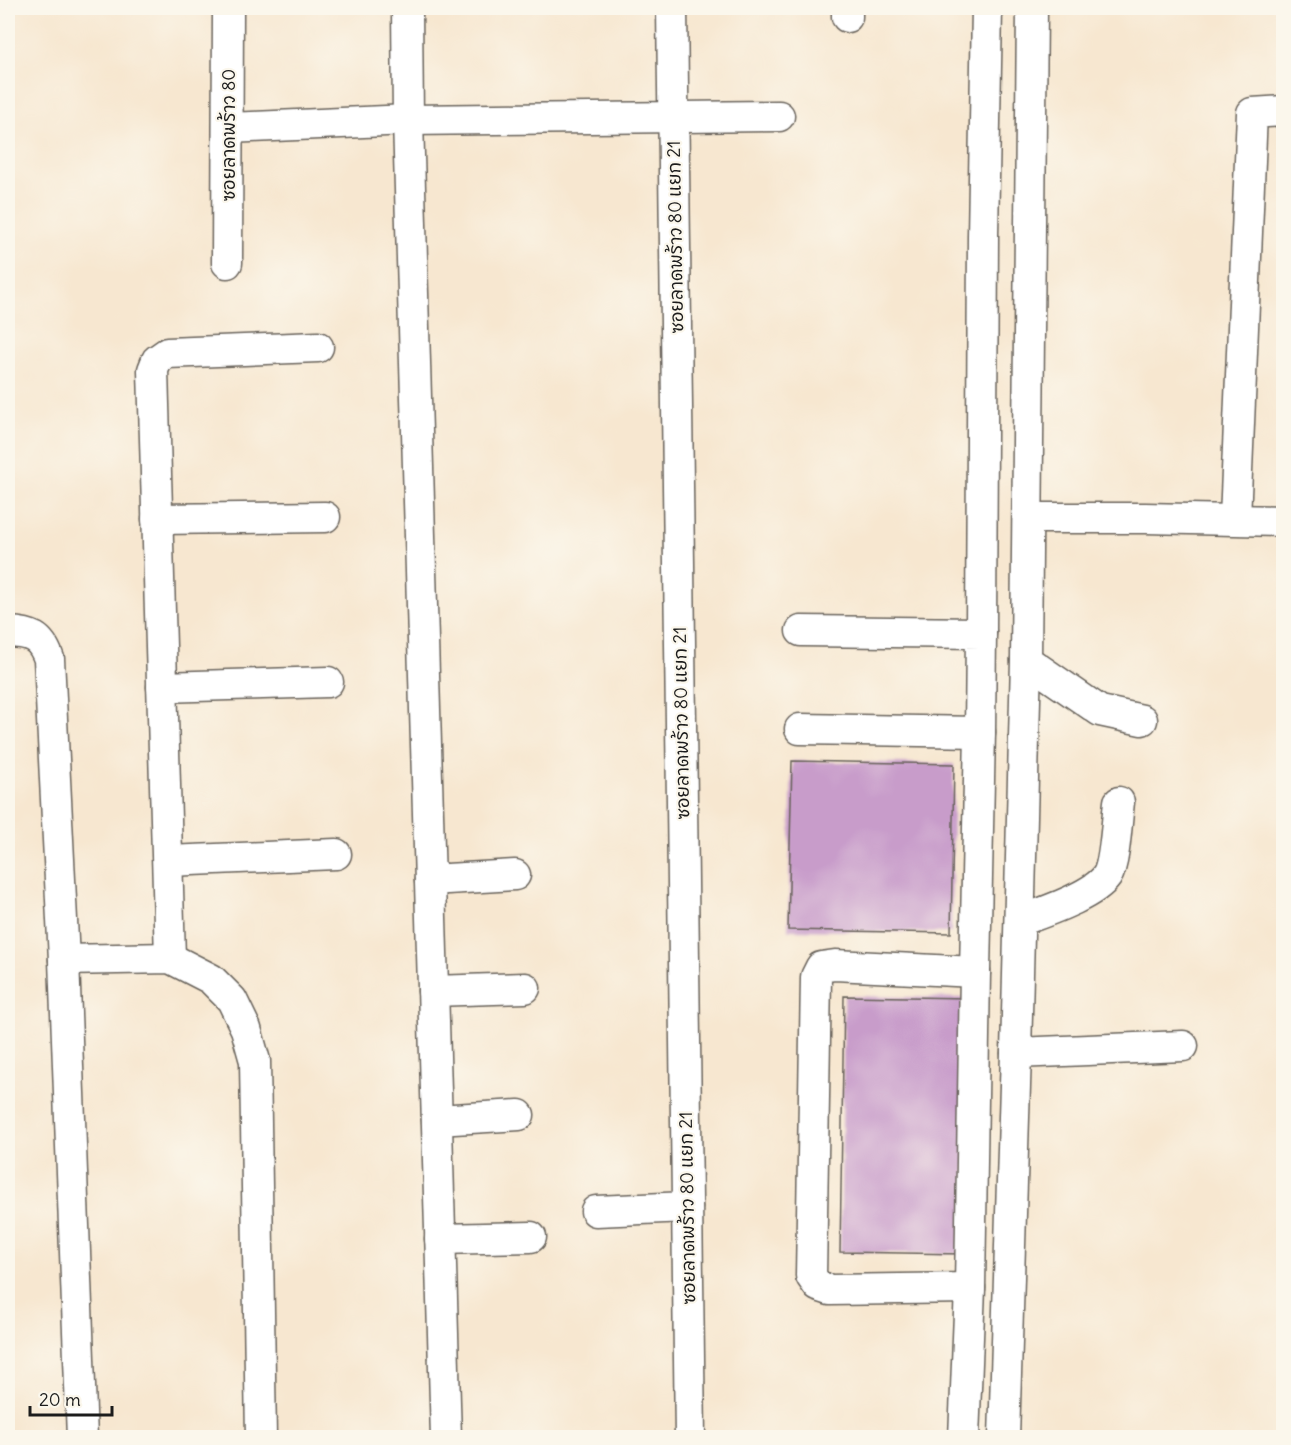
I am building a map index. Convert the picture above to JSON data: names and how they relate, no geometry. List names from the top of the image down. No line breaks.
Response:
{"streets":{"street":["ซอยลาดพร้าว 80","ซอยลาดพร้าว 80 แยก 21"]},"scale_bar":"20 m"}
